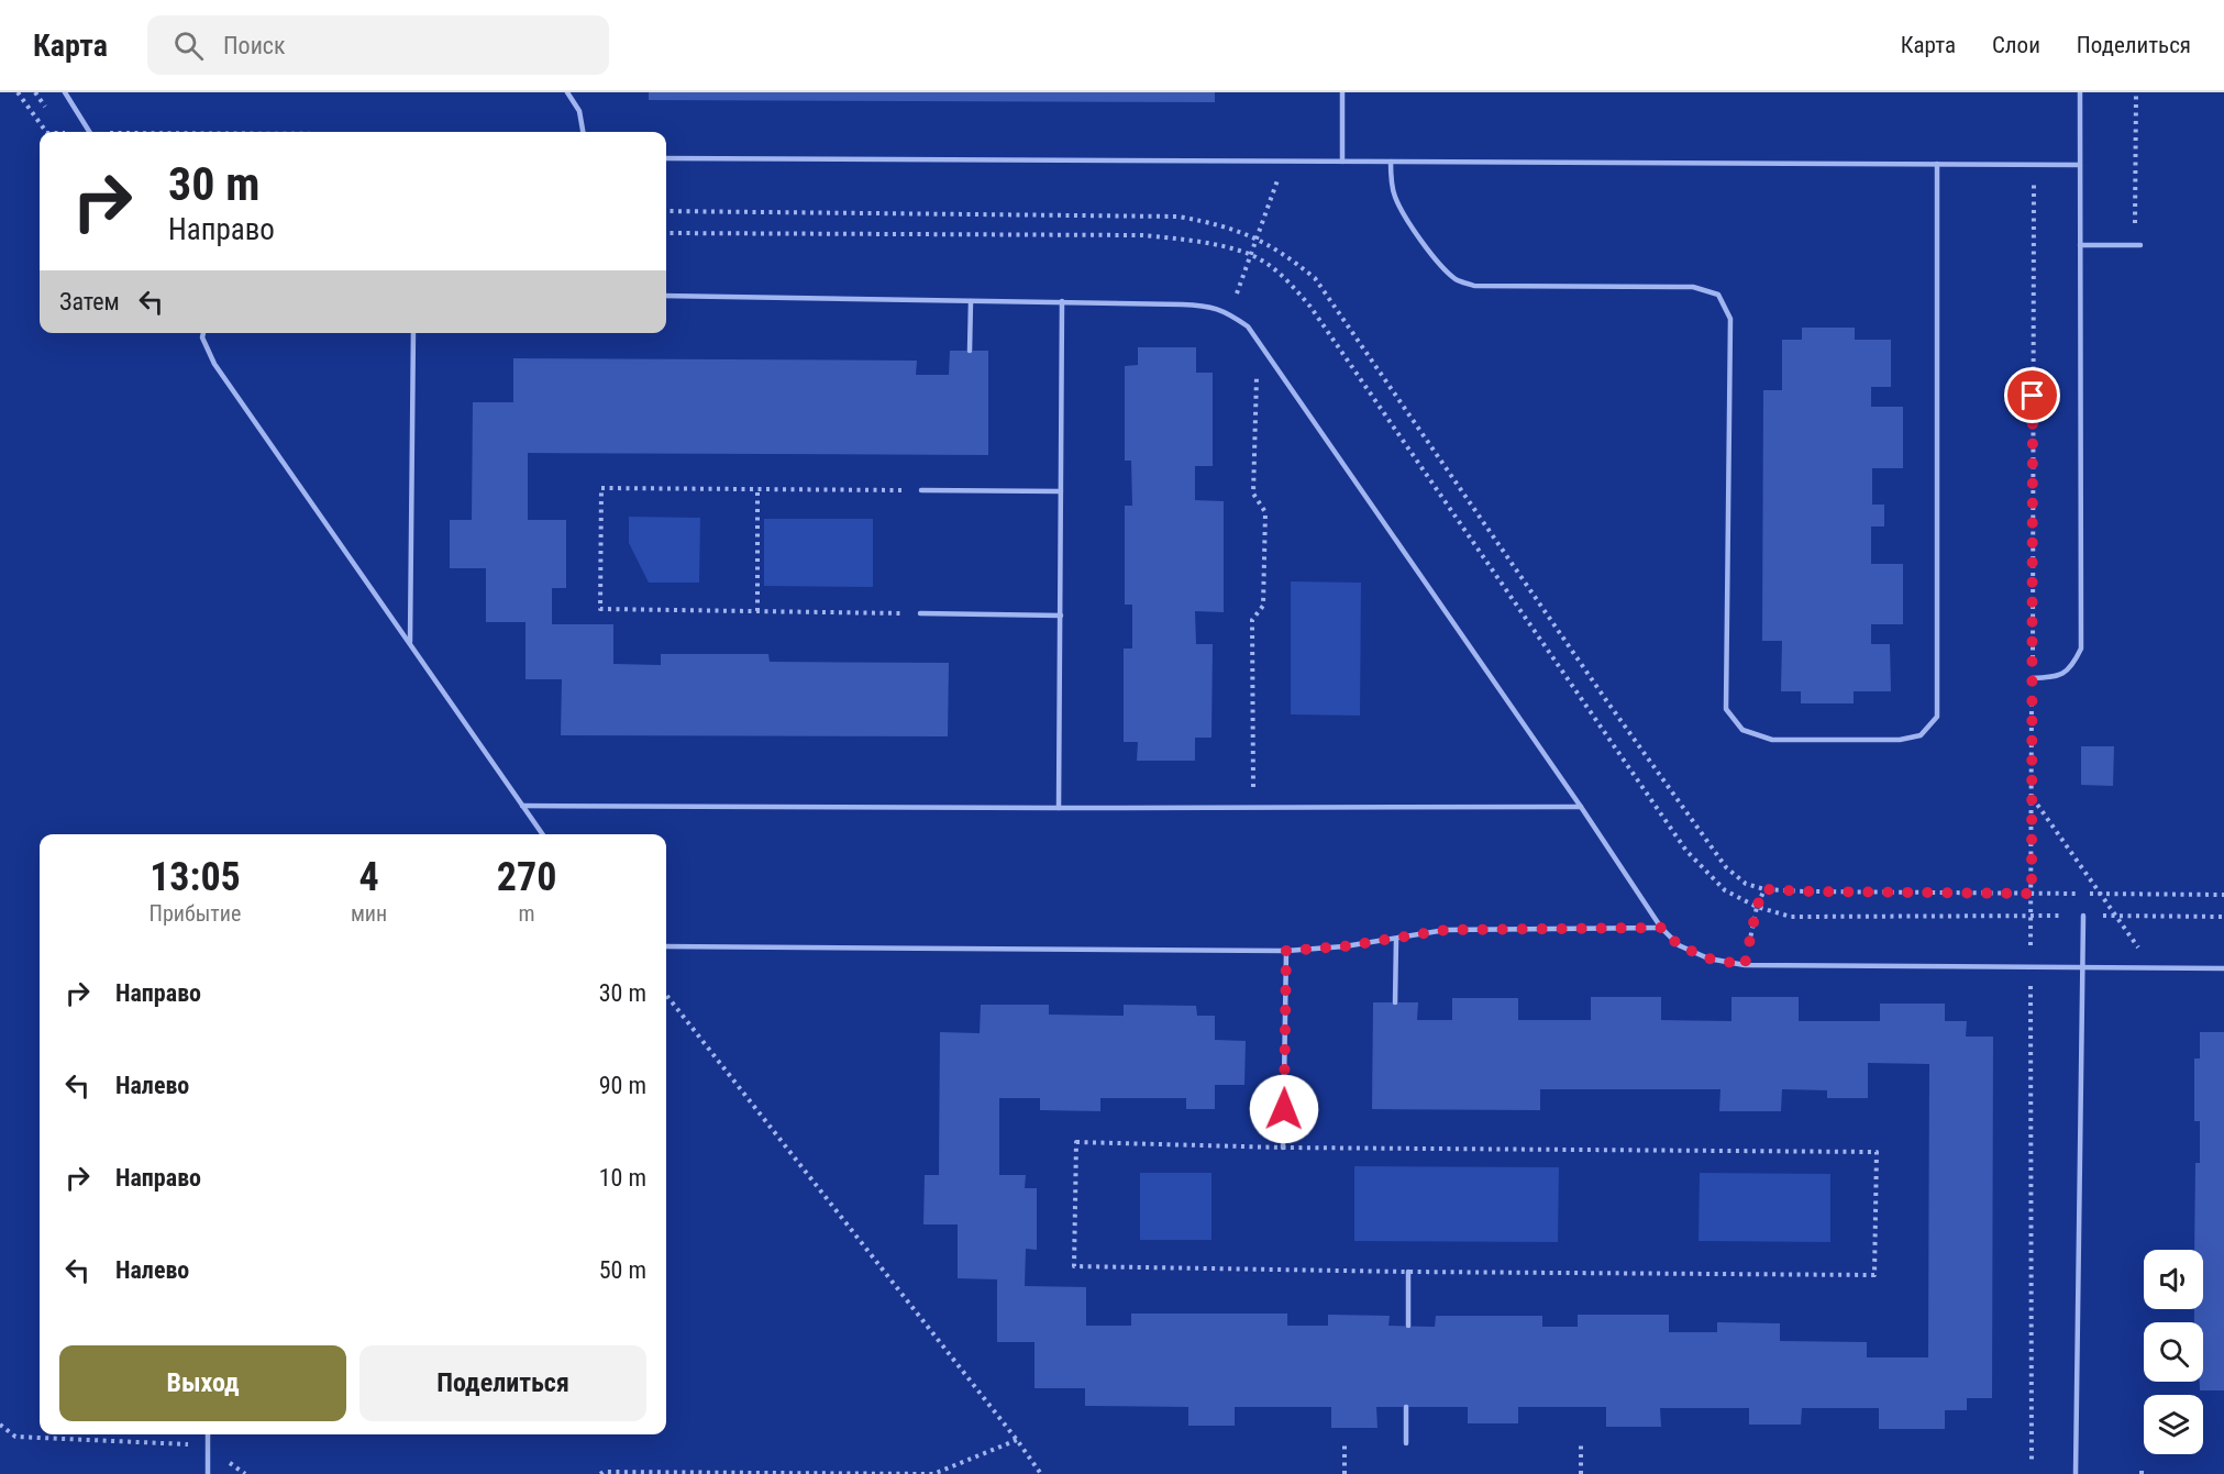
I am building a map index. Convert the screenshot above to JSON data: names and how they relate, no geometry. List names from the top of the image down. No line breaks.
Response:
{"page":{"header":"Карта","search":"Поиск","nav":["Карта","Слои","Поделиться"],"turn":["30 m","Направо"],"then":"Затем","eta":["13:05","Прибытие","4","мин","270","m"],"list":[{"name":"Направо","value":"30 m"},{"name":"Налево","value":"90 m"},{"name":"Направо","value":"10 m"},{"name":"Налево","value":"50 m"}],"buttons":["Выход","Поделиться"]}}
